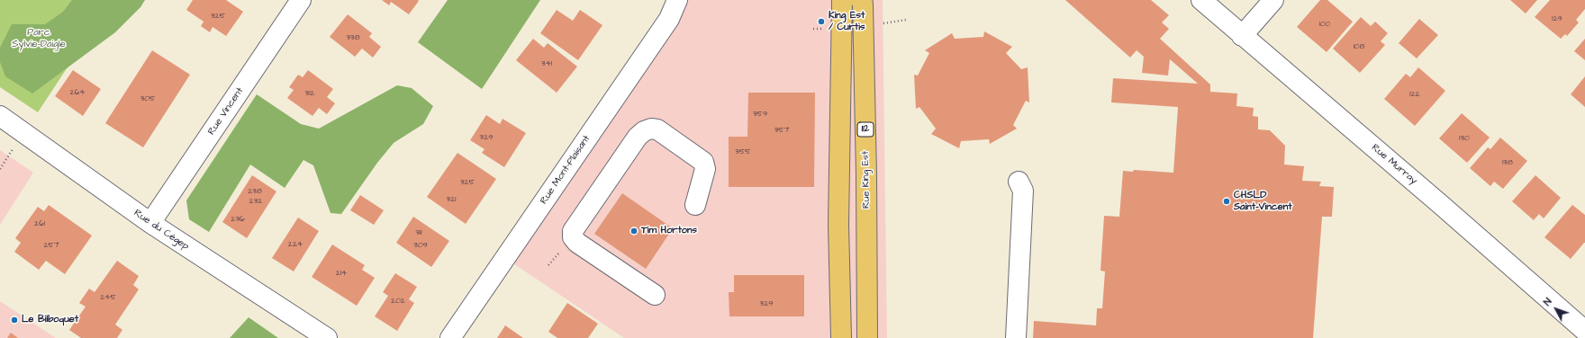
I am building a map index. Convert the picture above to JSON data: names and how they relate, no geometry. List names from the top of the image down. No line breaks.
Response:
{"streets":{"main road":["112","Rue King Est"],"street":["Rue Vincent","Rue Murray","Rue Mont-Plaisant","Rue du Cégep"]},"crossings":[["Rue Vincent","Rue du Cégep"]],"parks":["Parc Sylvie-Daigle"],"places":["King Est / Curtis","CHSLD Saint-Vincent","Tim Hortons","Le Bilboquet"],"house_numbers":["325","129","100","338","108","341","264","312","122","305","359","357","329","130","355","138","325","238","321","232","236","261","311","224","257","309","214","245","202","329"],"north":"top left"}
